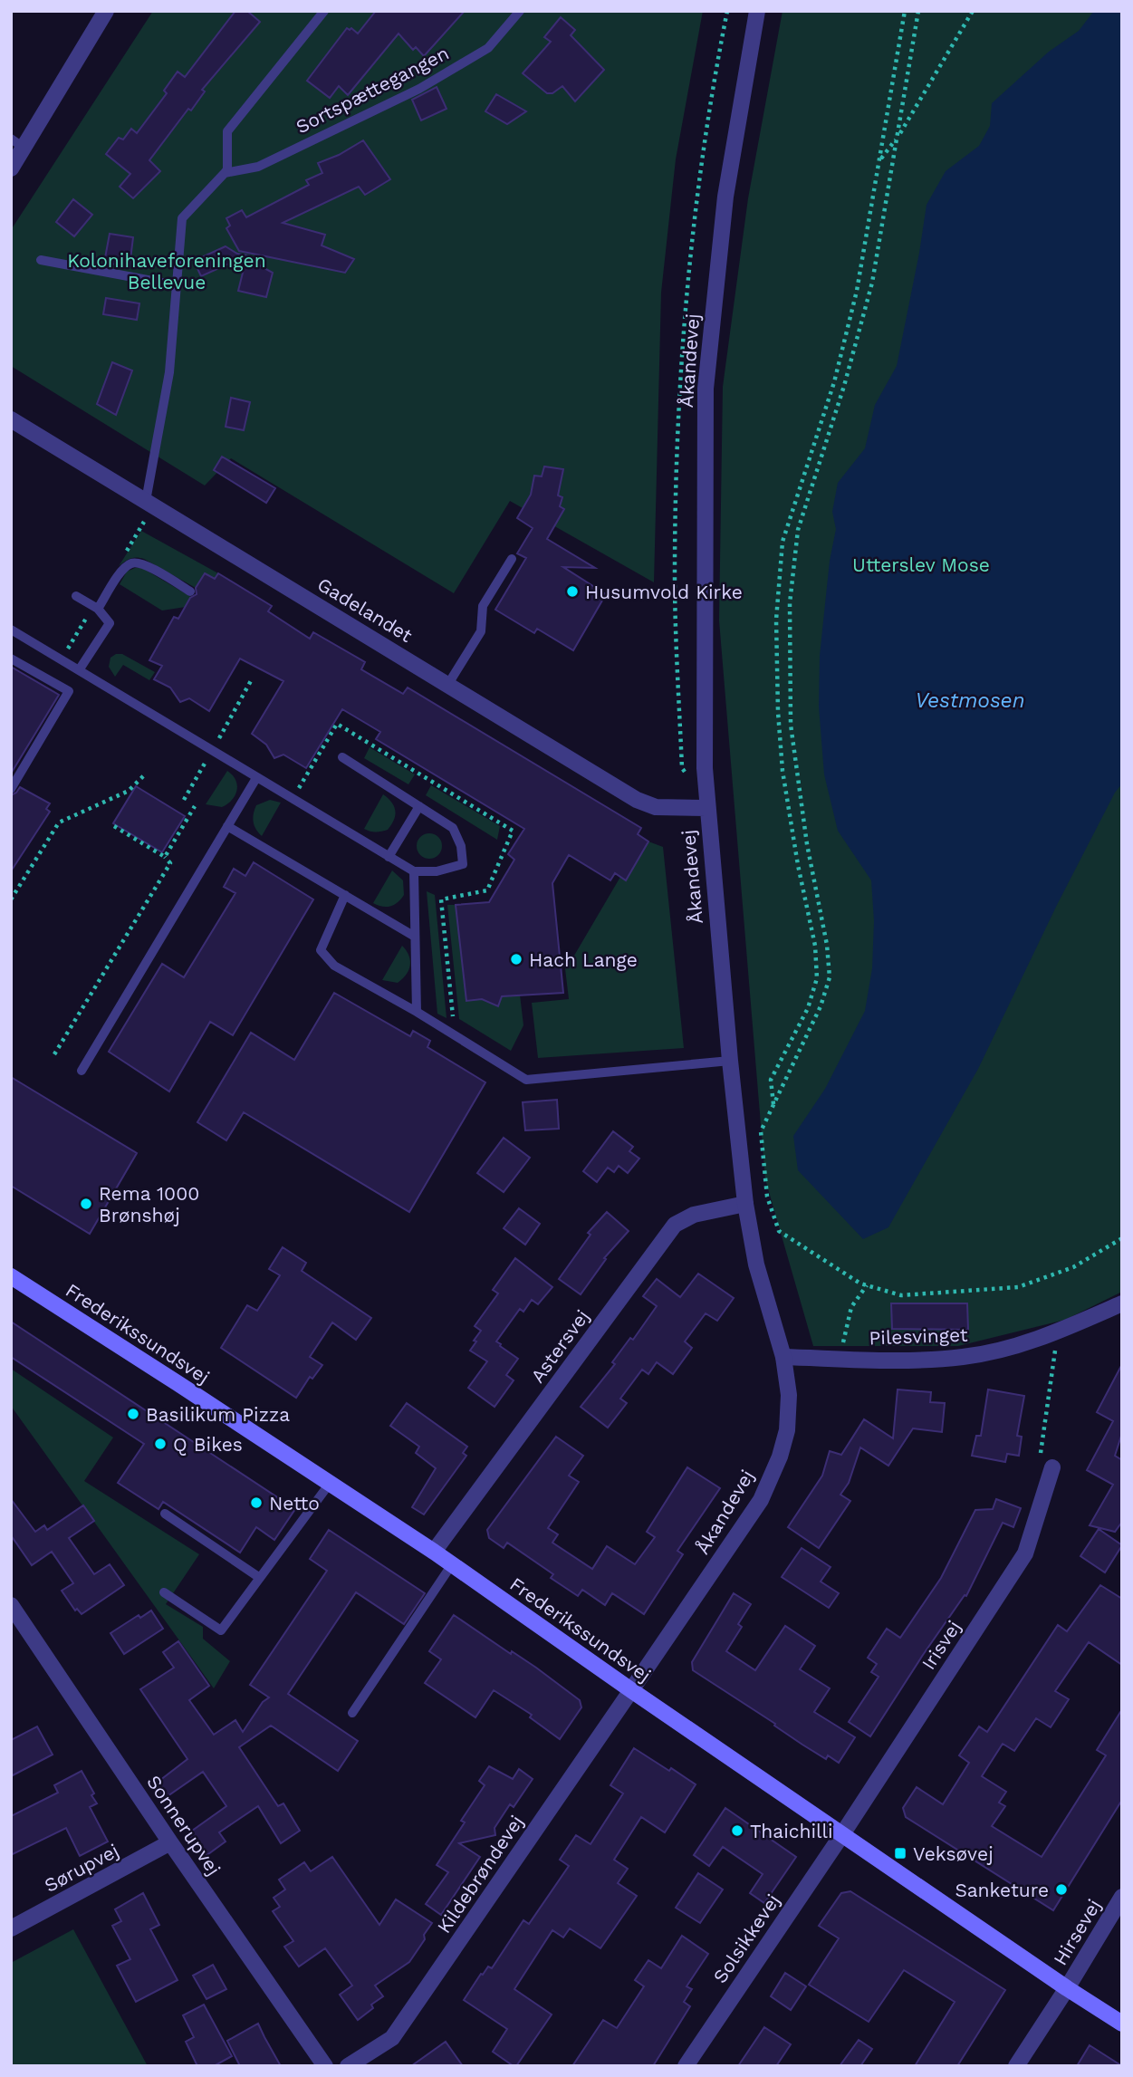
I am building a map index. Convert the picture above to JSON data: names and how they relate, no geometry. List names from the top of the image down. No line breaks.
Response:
{"streets":{"main road":["Frederikssundsvej"],"street":["Åkandevej","Gadelandet","Pilesvinget","Astersvej","Irisvej","Sonnerupvej","Sørupvej","Kildebrøndevej","Hirsevej","Solsikkevej"],"lane":["Sortspættegangen"]},"crossings":[["Åkandevej","Gadelandet"],["Åkandevej","Frederikssundsvej"],["Åkandevej","Pilesvinget"],["Åkandevej","Astersvej"],["Åkandevej","Kildebrøndevej"],["Frederikssundsvej","Astersvej"],["Frederikssundsvej","Irisvej"],["Frederikssundsvej","Kildebrøndevej"],["Frederikssundsvej","Hirsevej"],["Frederikssundsvej","Solsikkevej"],["Irisvej","Solsikkevej"],["Sonnerupvej","Sørupvej"]],"water":["Vestmosen"],"parks":["Kolonihaveforeningen Bellevue","Utterslev Mose"],"places":{"other":["Husumvold Kirke","Hach Lange","Rema 1000 Brønshøj","Basilikum Pizza","Q Bikes","Netto","Thaichilli","Sanketure"],"transit":["Veksøvej"]}}
